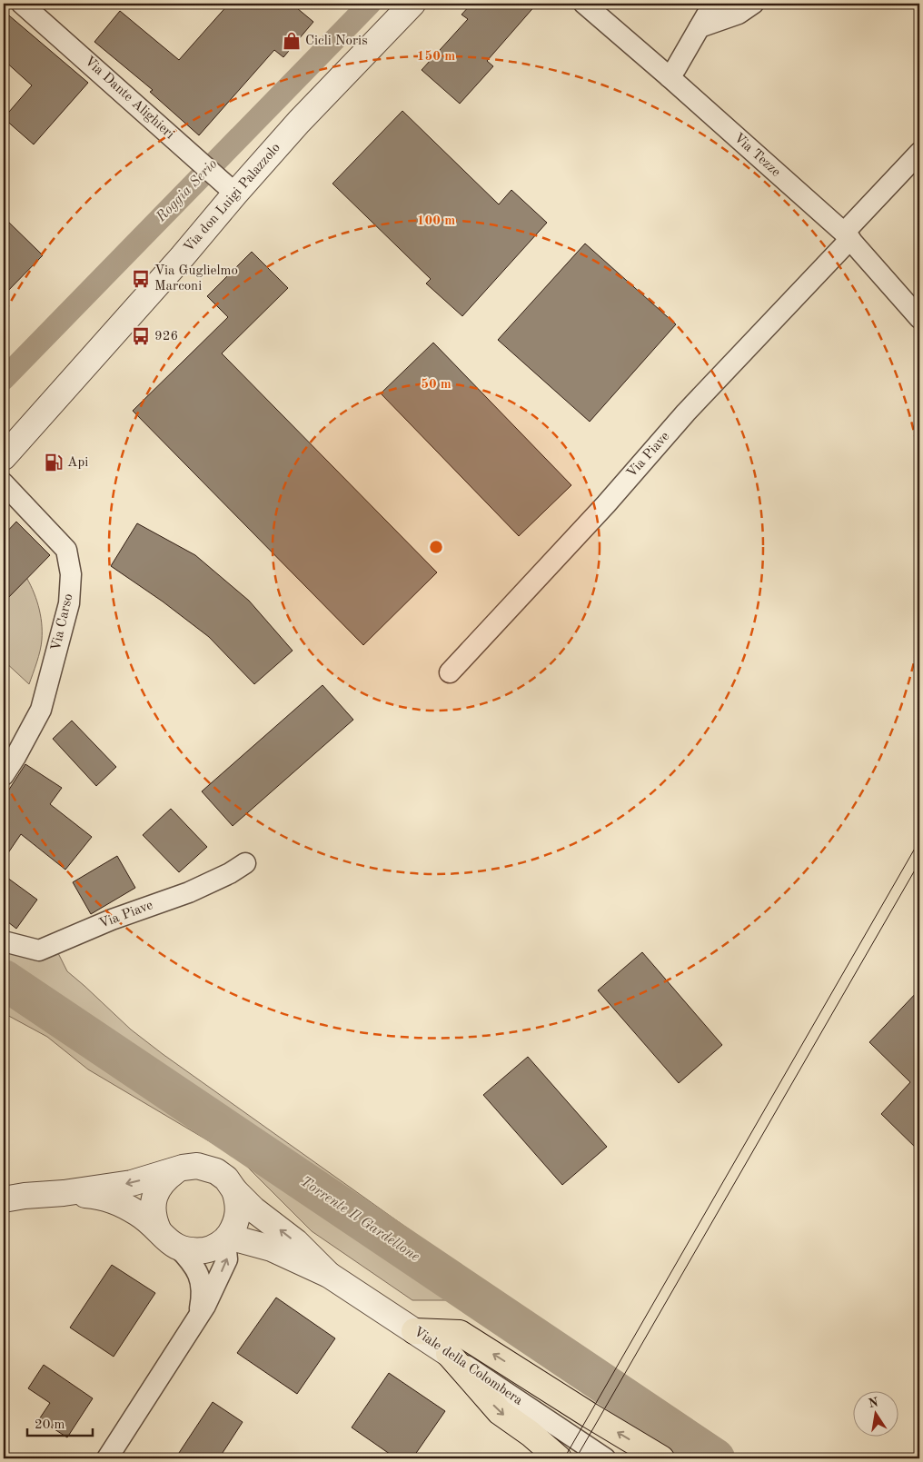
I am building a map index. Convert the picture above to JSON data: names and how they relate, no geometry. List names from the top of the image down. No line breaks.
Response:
{"streets":{"street":["Via Dante Alighieri","Via Tezze","Via don Luigi Palazzolo","Via Piave","Via Carso","Viale della Colombera"]},"crossings":[["Via Dante Alighieri","Via don Luigi Palazzolo"],["Via Tezze","Via Piave"]],"water":["Roggia Serio","Torrente Il Gardellone"],"places":{"shop":["Cicli Noris"],"bus stop":["Via Guglielmo Marconi","926"],"fuel station":["Api"]},"scale_bar":"20 m","north":"top","rings":["150 m","100 m","50 m"]}
